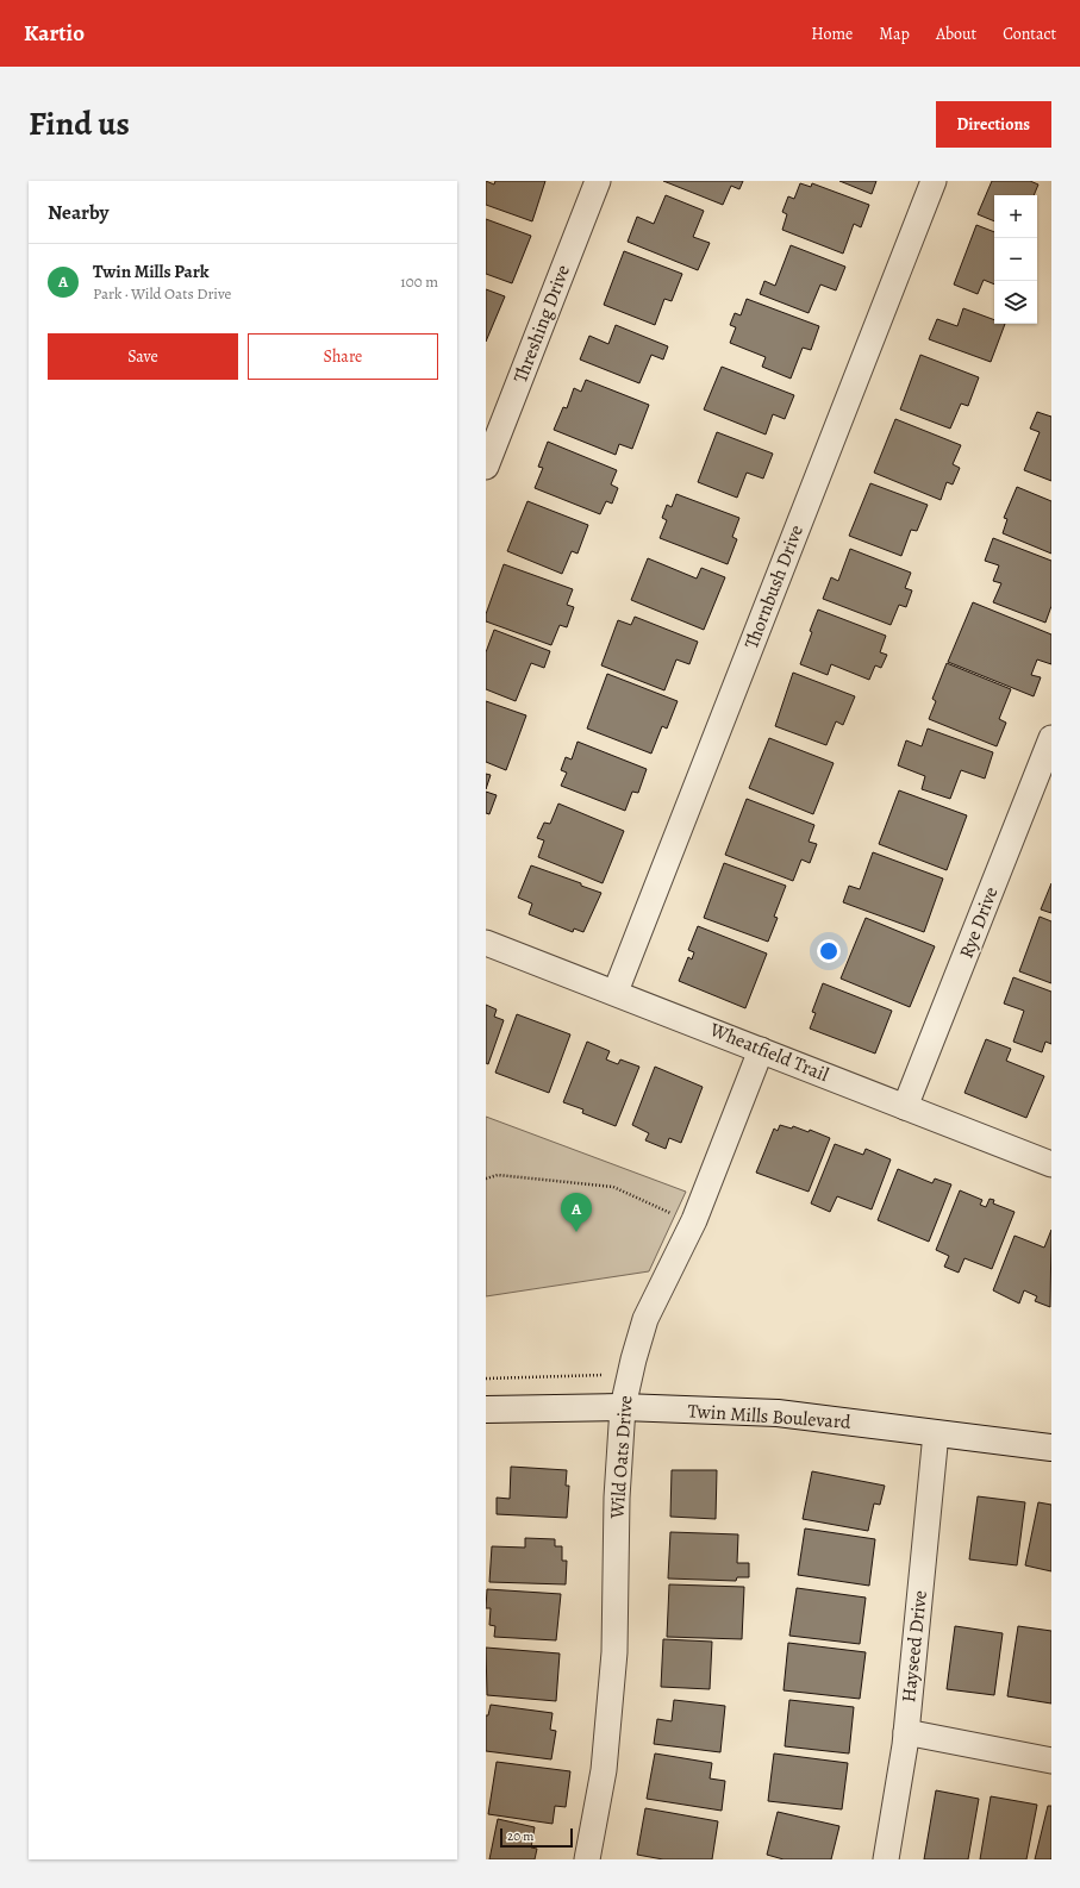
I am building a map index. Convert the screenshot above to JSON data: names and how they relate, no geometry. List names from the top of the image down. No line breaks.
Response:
{"streets":{"street":["Threshing Drive","Thornbush Drive","Rye Drive","Wheatfield Trail","Twin Mills Boulevard","Wild Oats Drive","Hayseed Drive"]},"crossings":[["Thornbush Drive","Wheatfield Trail"],["Rye Drive","Wheatfield Trail"],["Wheatfield Trail","Wild Oats Drive"],["Twin Mills Boulevard","Wild Oats Drive"],["Twin Mills Boulevard","Hayseed Drive"]],"scale_bar":"20 m","page":{"header":"Kartio","nav":["Home","Map","About","Contact"],"title":"Find us","buttons":["Directions",["Save","Share"]],"heading":"Nearby","map_buttons":["+","−"],"list":[{"mark":"A","name":"Twin Mills Park","note":"Park · Wild Oats Drive","value":"100 m"}],"pins":"A","scale":"20 m"}}
